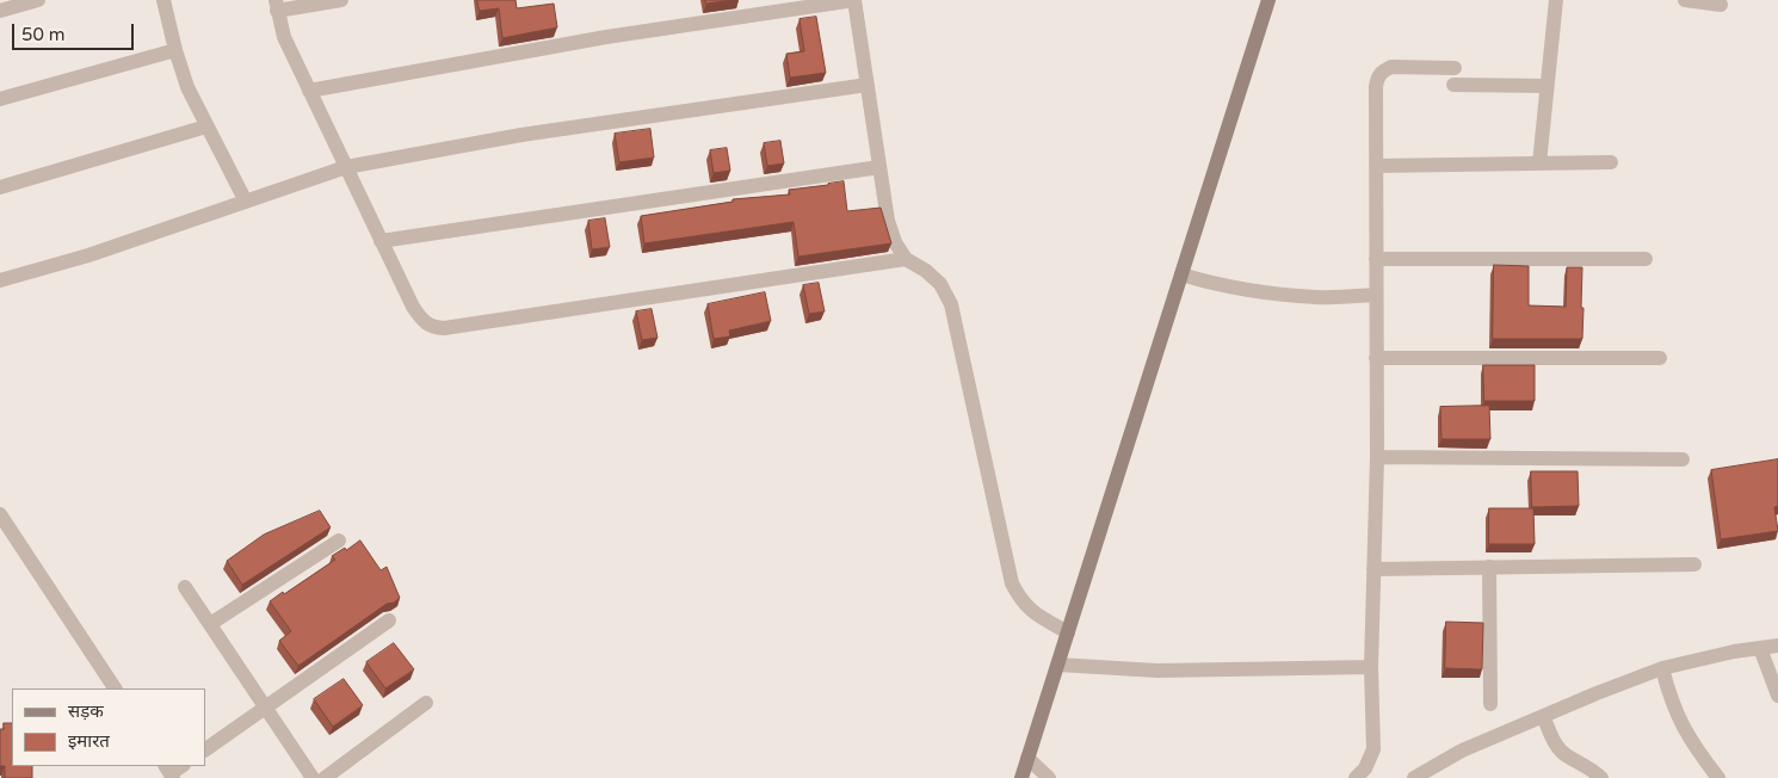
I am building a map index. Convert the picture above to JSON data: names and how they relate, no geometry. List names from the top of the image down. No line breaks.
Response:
{"legend":["सड़क","इमारत"],"scale_bar":"50 m"}
